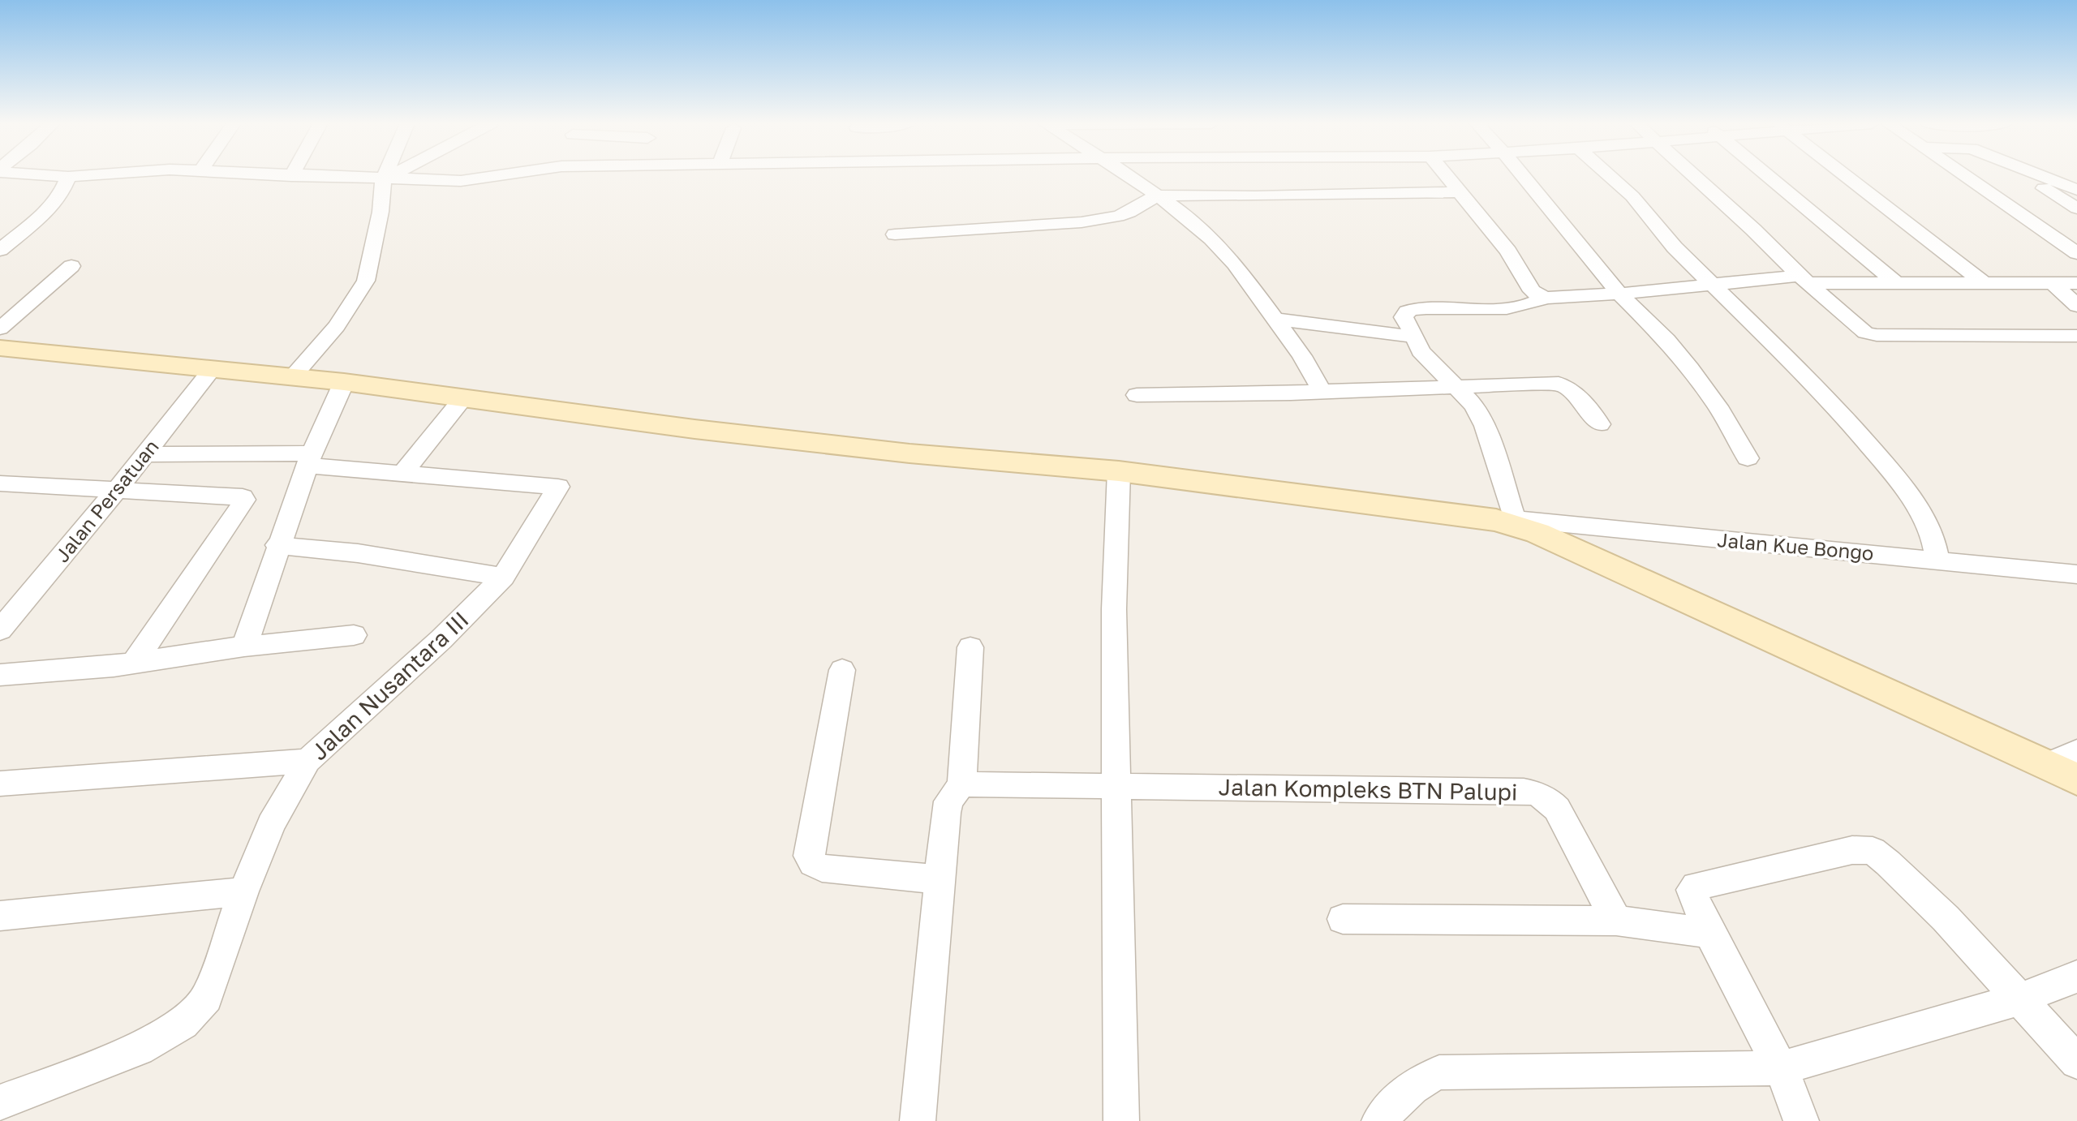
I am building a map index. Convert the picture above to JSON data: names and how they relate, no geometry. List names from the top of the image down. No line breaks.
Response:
{"streets":{"street":["Jalan Persatuan","Jalan Kue Bongo","Jalan Nusantara III","Jalan Kompleks BTN Palupi"]}}
